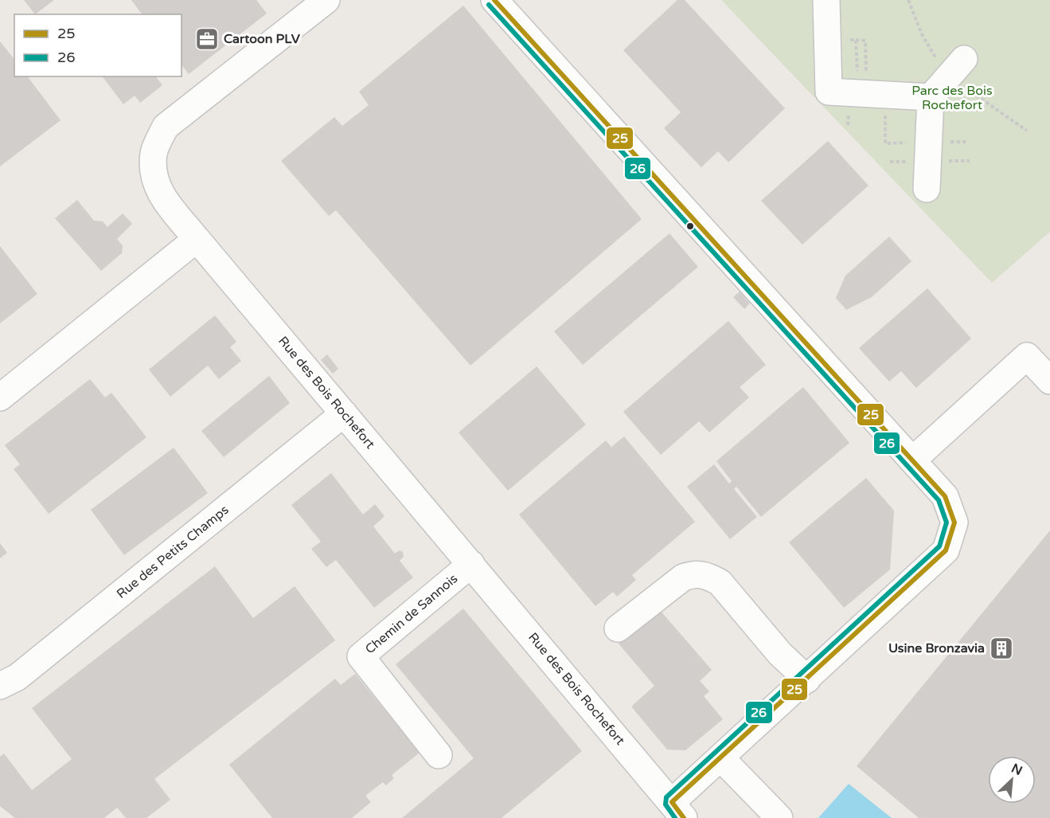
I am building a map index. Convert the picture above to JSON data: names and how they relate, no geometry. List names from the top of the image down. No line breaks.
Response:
{"streets":{"street":["Rue des Bois Rochefort","Rue des Petits Champs","Chemin de Sannois"]},"crossings":[["Rue des Bois Rochefort","Rue des Petits Champs"],["Rue des Bois Rochefort","Chemin de Sannois"]],"parks":["Parc des Bois Rochefort"],"places":{"office":["Cartoon PLV"],"building":["Usine Bronzavia"]},"lines":["transit line 25","transit line 26"],"legend":["25","26"],"north":"top right"}
